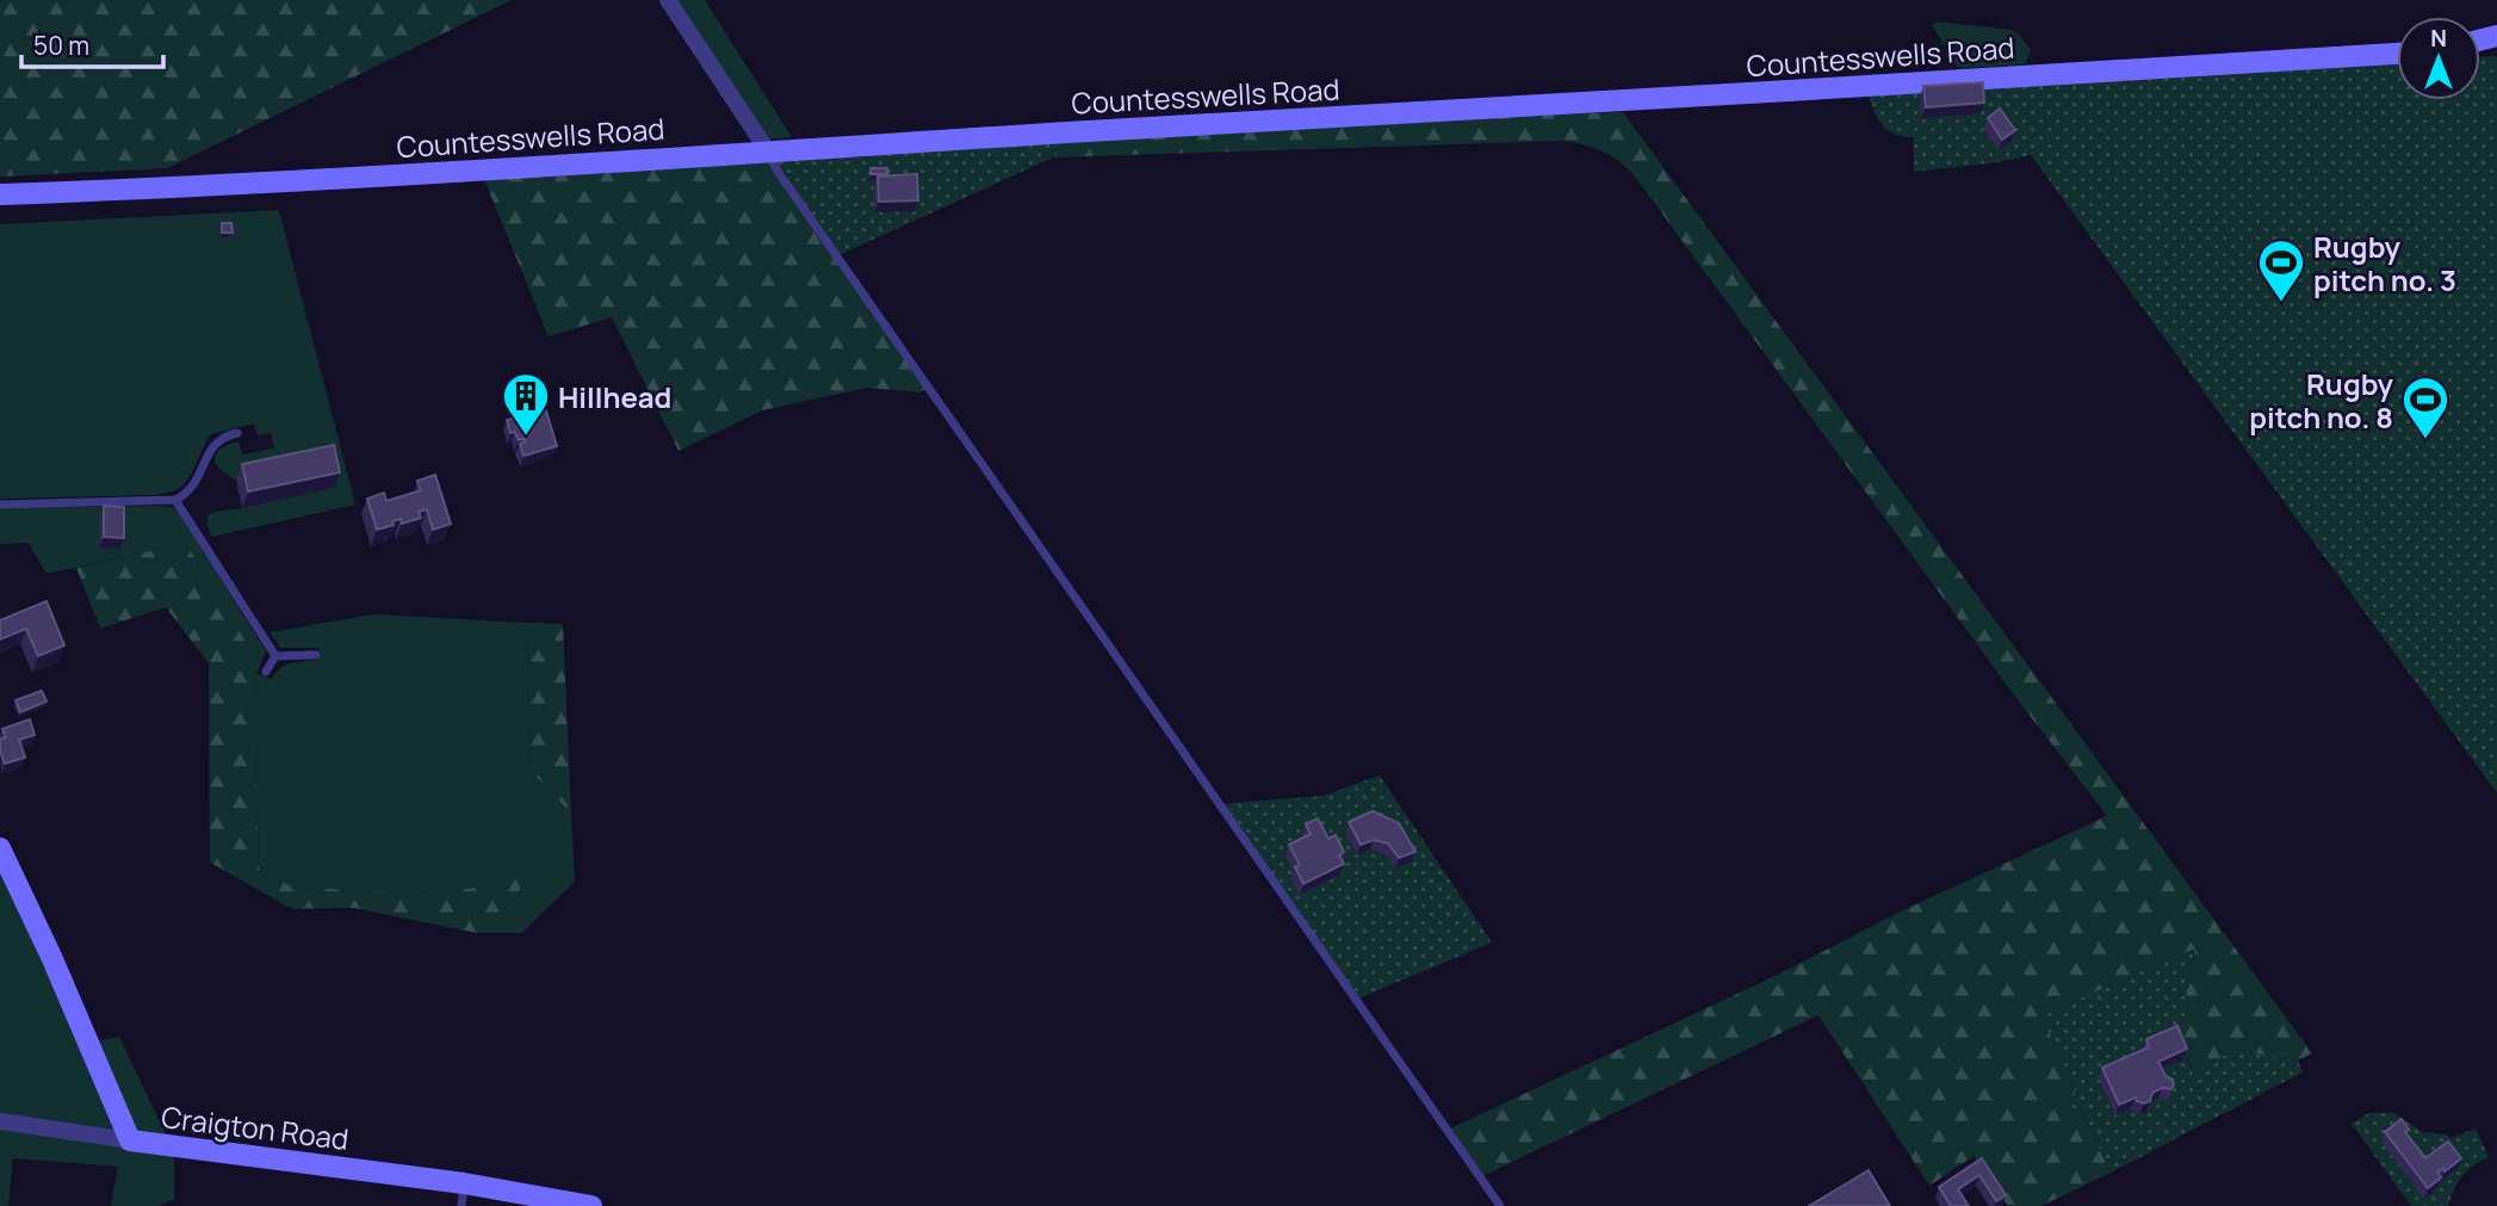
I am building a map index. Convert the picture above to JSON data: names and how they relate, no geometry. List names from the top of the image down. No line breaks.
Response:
{"streets":{"street":["Countesswells Road","Craigton Road"]},"places":{"sports":["Rugby pitch no. 3","Rugby pitch no. 8"],"building":["Hillhead"]},"scale_bar":"50 m","north":"top"}
